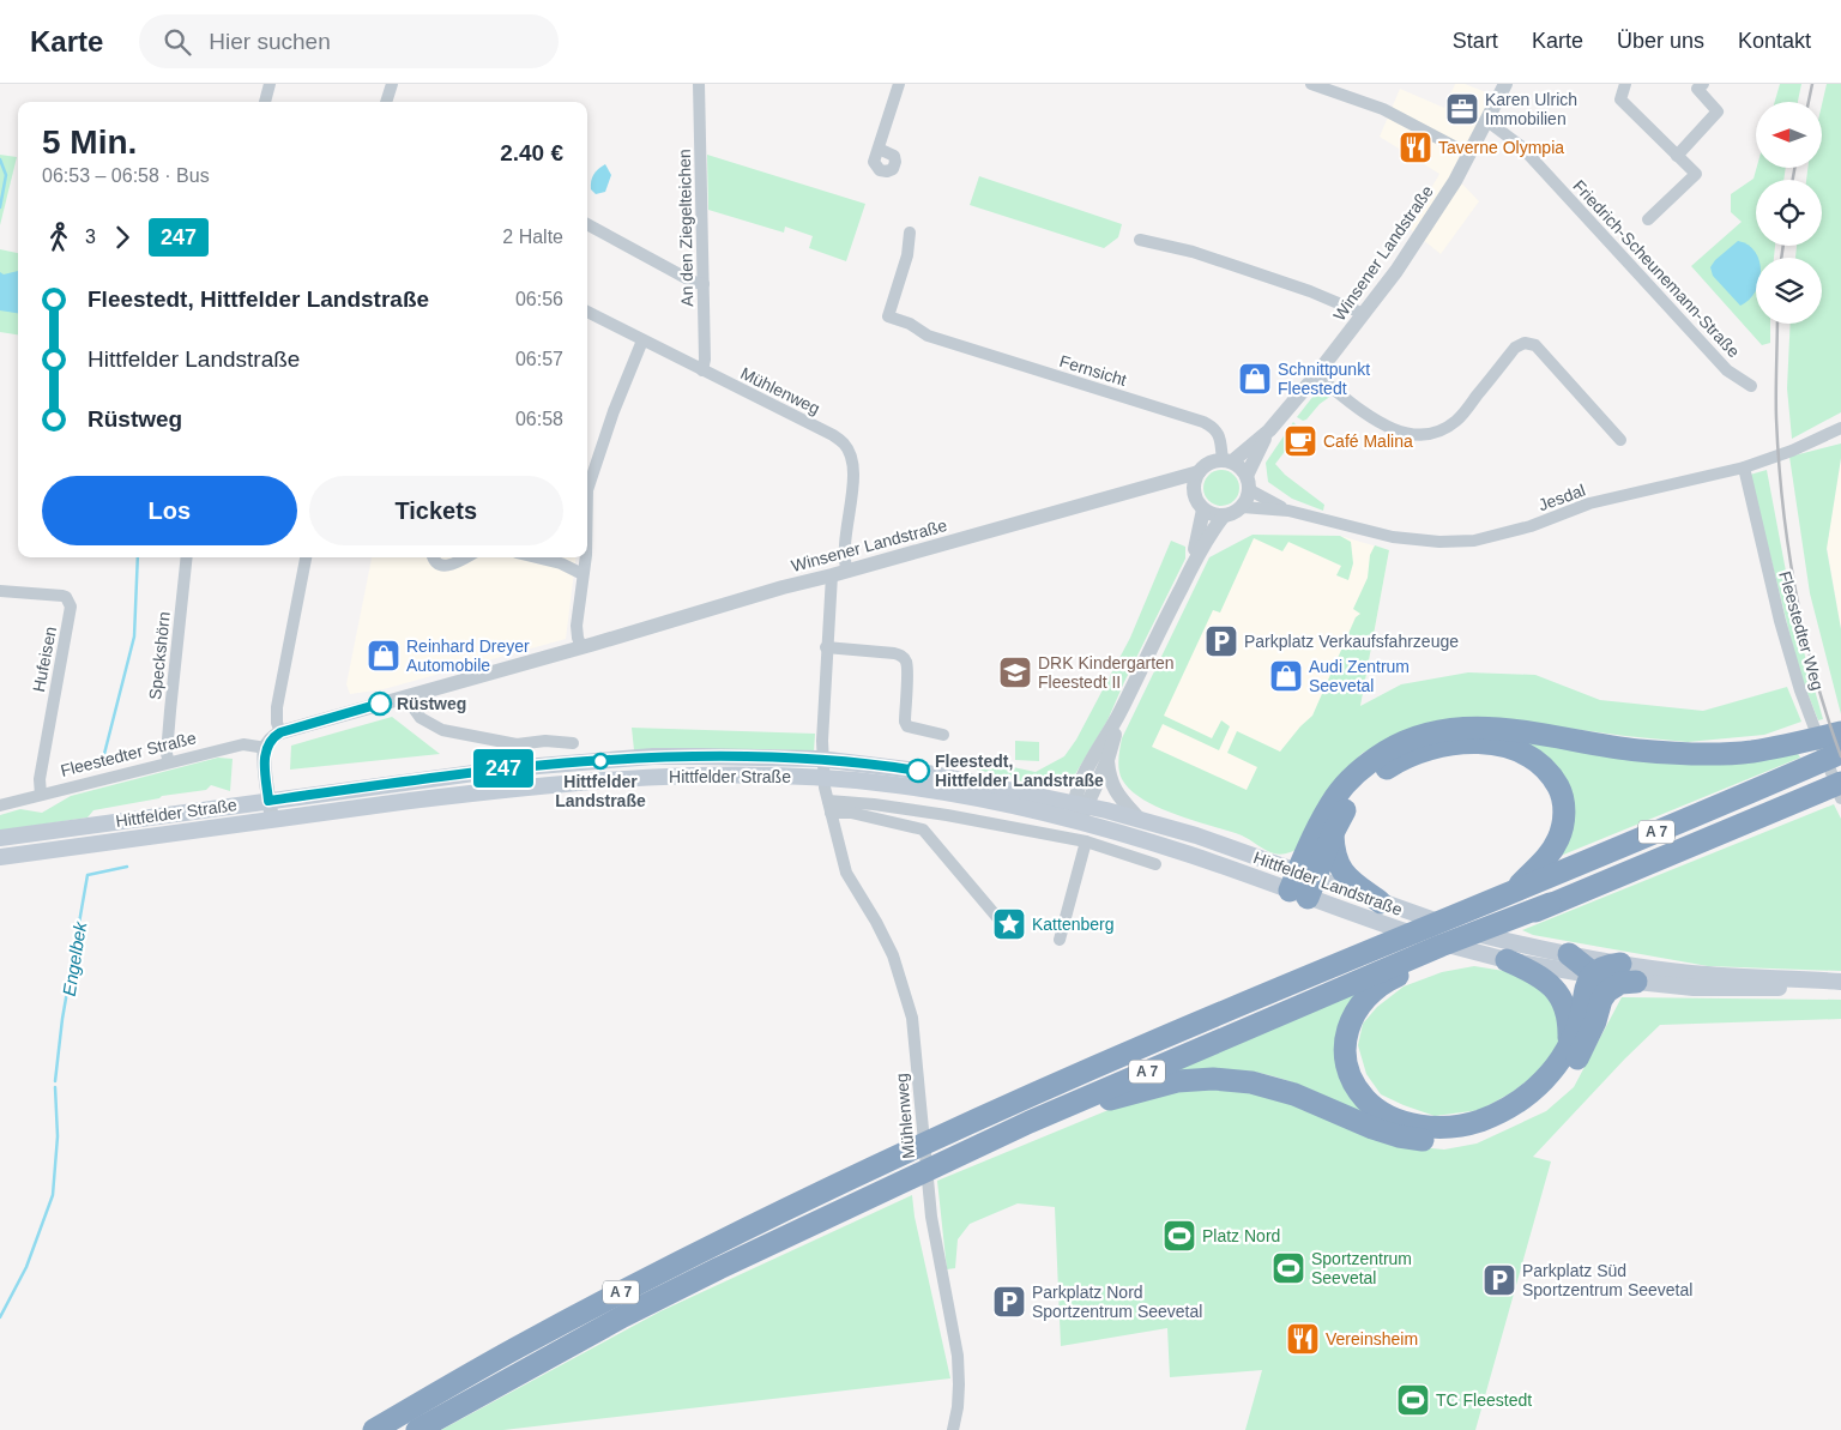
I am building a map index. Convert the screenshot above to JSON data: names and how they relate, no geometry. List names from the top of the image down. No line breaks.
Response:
{"streets":{"highway":["A 7"],"main road":["Hittfelder Straße","Hittfelder Landstraße"],"street":["An den Ziegelteichen","Winsener Landstraße","Friedrich-Scheunemann-Straße","Fernsicht","Mühlenweg","Jesdal","Fleestedter Weg","Speckshörn","Hufeisen","Fleestedter Straße"]},"crossings":[["An den Ziegelteichen","Mühlenweg"],["Winsener Landstraße","Friedrich-Scheunemann-Straße"],["Winsener Landstraße","Fernsicht"],["Winsener Landstraße","Mühlenweg"],["Winsener Landstraße","Jesdal"],["Fernsicht","Jesdal"],["Mühlenweg","Hittfelder Straße"],["Mühlenweg","Hittfelder Landstraße"],["Jesdal","Fleestedter Weg"],["Speckshörn","Fleestedter Straße"],["Hufeisen","Fleestedter Straße"],["Hittfelder Straße","Hittfelder Landstraße"]],"water":["Engelbek"],"places":{"office":["Karen Ulrich Immobilien"],"restaurant":["Taverne Olympia","Vereinsheim"],"shop":["Schnittpunkt Fleestedt","Reinhard Dreyer Automobile","Audi Zentrum Seevetal"],"cafe":["Café Malina"],"parking":["Parkplatz Verkaufsfahrzeuge","Parkplatz Süd Sportzentrum Seevetal","Parkplatz Nord Sportzentrum Seevetal"],"school or university":["DRK Kindergarten Fleestedt II"],"other":["Rüstweg","Hittfelder Landstraße","Fleestedt, Hittfelder Landstraße"],"place":["Kattenberg"],"sports":["Platz Nord","Sportzentrum Seevetal","TC Fleestedt"]},"lines":["bus line 247"],"north":"left","page":{"header":"Karte","search":"Hier suchen","nav":["Start","Karte","Über uns","Kontakt"],"on_map":"247","heading":["5 Min.","06:53 – 06:58 · Bus","2.40 €"],"legs":["3","247","2 Halte"],"list":[{"name":"Fleestedt, Hittfelder Landstraße","value":"06:56"},{"name":"Hittfelder Landstraße","value":"06:57"},{"name":"Rüstweg","value":"06:58"}],"buttons":["Los","Tickets"]}}
